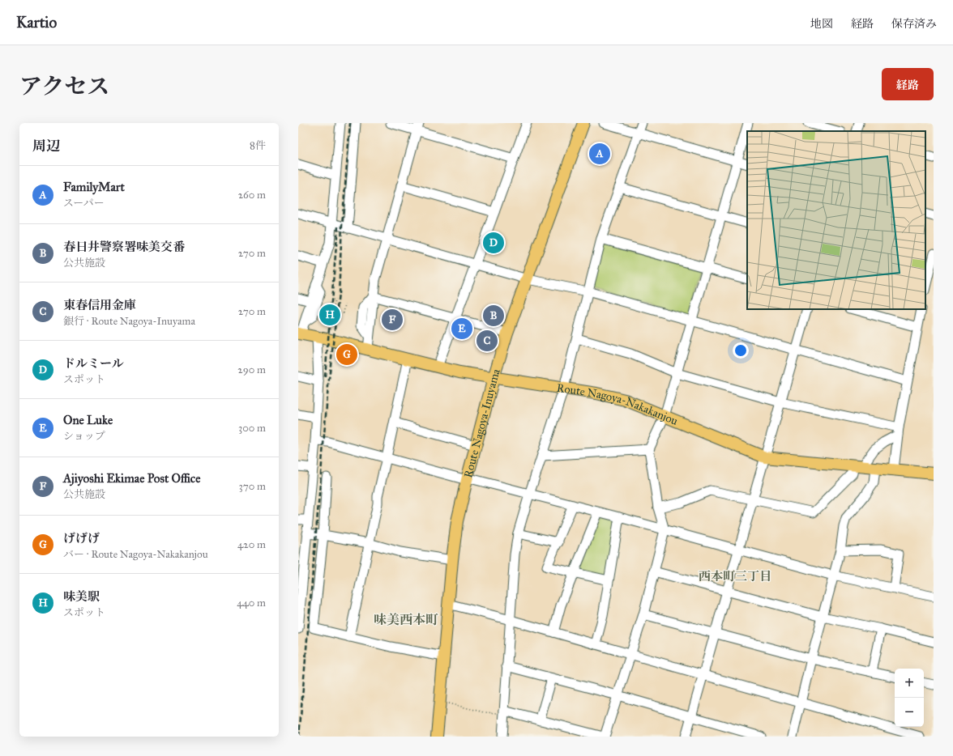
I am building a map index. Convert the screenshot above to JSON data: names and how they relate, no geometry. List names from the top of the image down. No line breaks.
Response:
{"streets":{"main road":["Route Nagoya-Nakakanjou","Route Nagoya-Inuyama"]},"crossings":[["Route Nagoya-Nakakanjou","Route Nagoya-Inuyama"]],"districts":["西本町三丁目","味美西本町"],"page":{"header":"Kartio","nav":["地図","経路","保存済み"],"title":"アクセス","buttons":"経路","heading":["周辺","8件"],"pins":["A","D","H","B","F","E","C","G"],"list":[{"mark":"A","name":"FamilyMart","note":"スーパー","value":"260 m"},{"mark":"B","name":"春日井警察署味美交番","note":"公共施設","value":"270 m"},{"mark":"C","name":"東春信用金庫","note":"銀行 · Route Nagoya-Inuyama","value":"270 m"},{"mark":"D","name":"ドルミール","note":"スポット","value":"290 m"},{"mark":"E","name":"One Luke","note":"ショップ","value":"300 m"},{"mark":"F","name":"Ajiyoshi Ekimae Post Office","note":"公共施設","value":"370 m"},{"mark":"G","name":"げげげ","note":"バー · Route Nagoya-Nakakanjou","value":"420 m"},{"mark":"H","name":"味美駅","note":"スポット","value":"440 m"}],"map_buttons":["+","−"]}}
